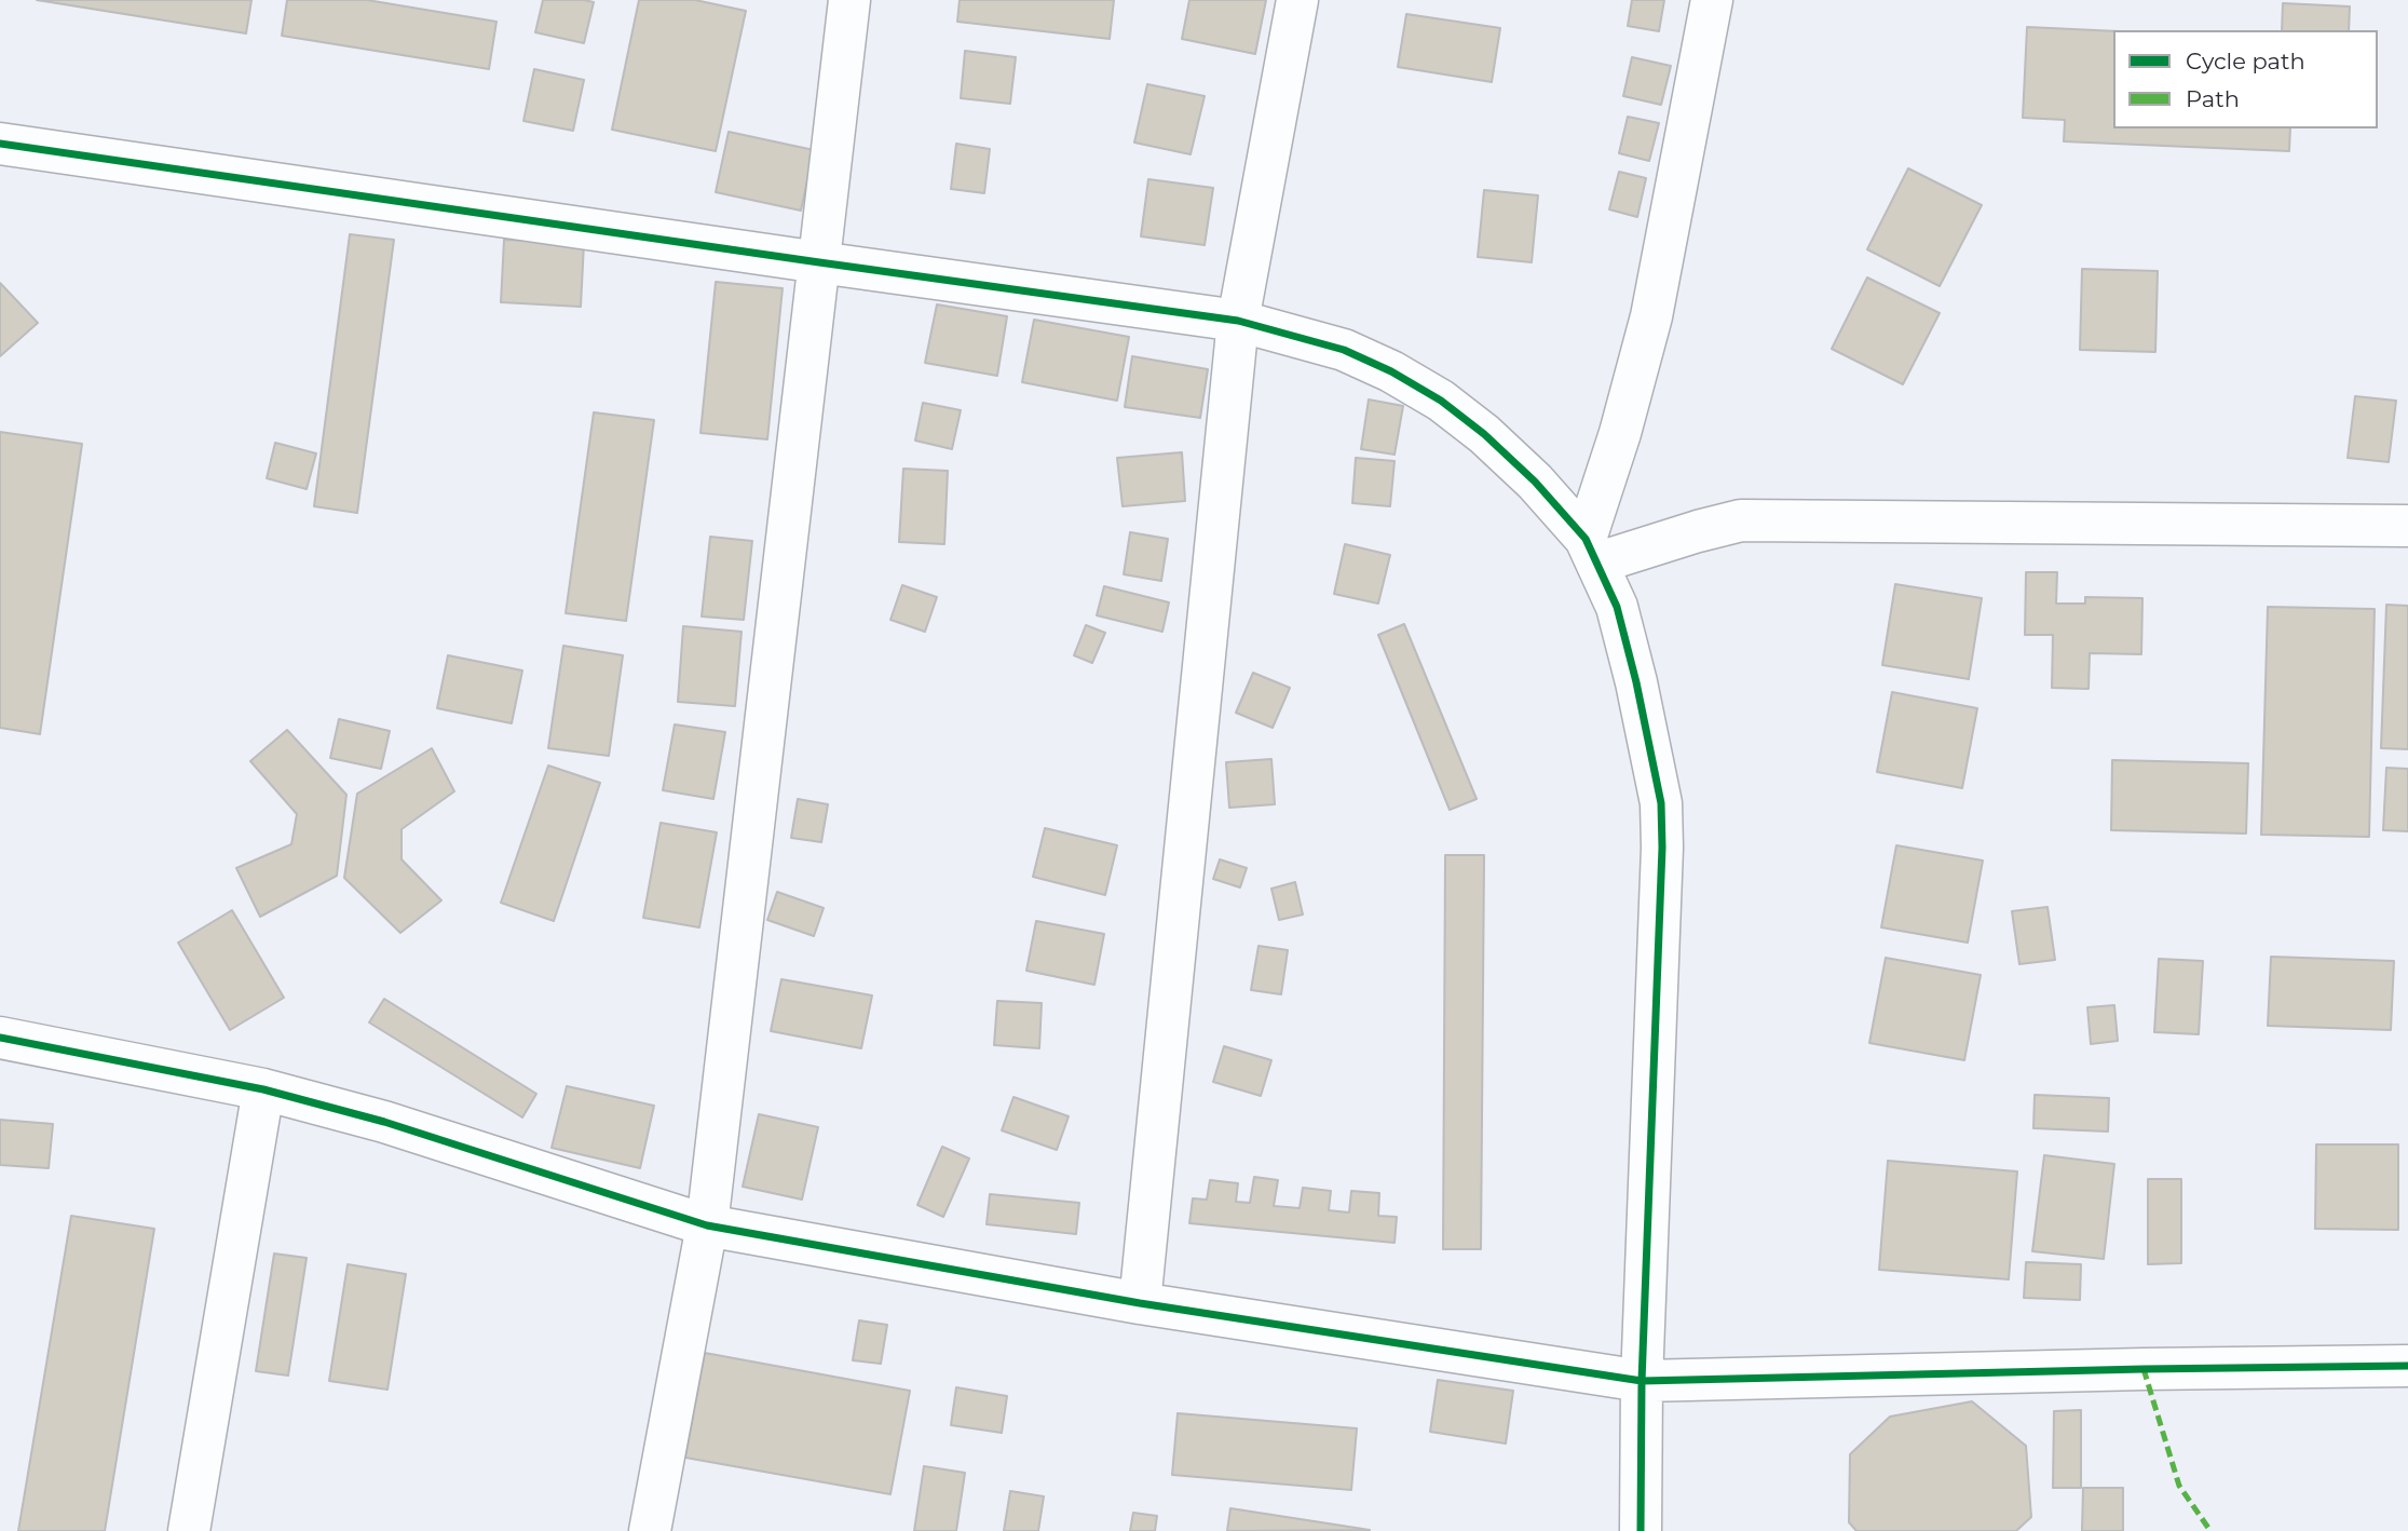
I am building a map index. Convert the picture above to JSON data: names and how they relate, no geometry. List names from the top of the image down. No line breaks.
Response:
{"legend":["Cycle path","Path"]}
